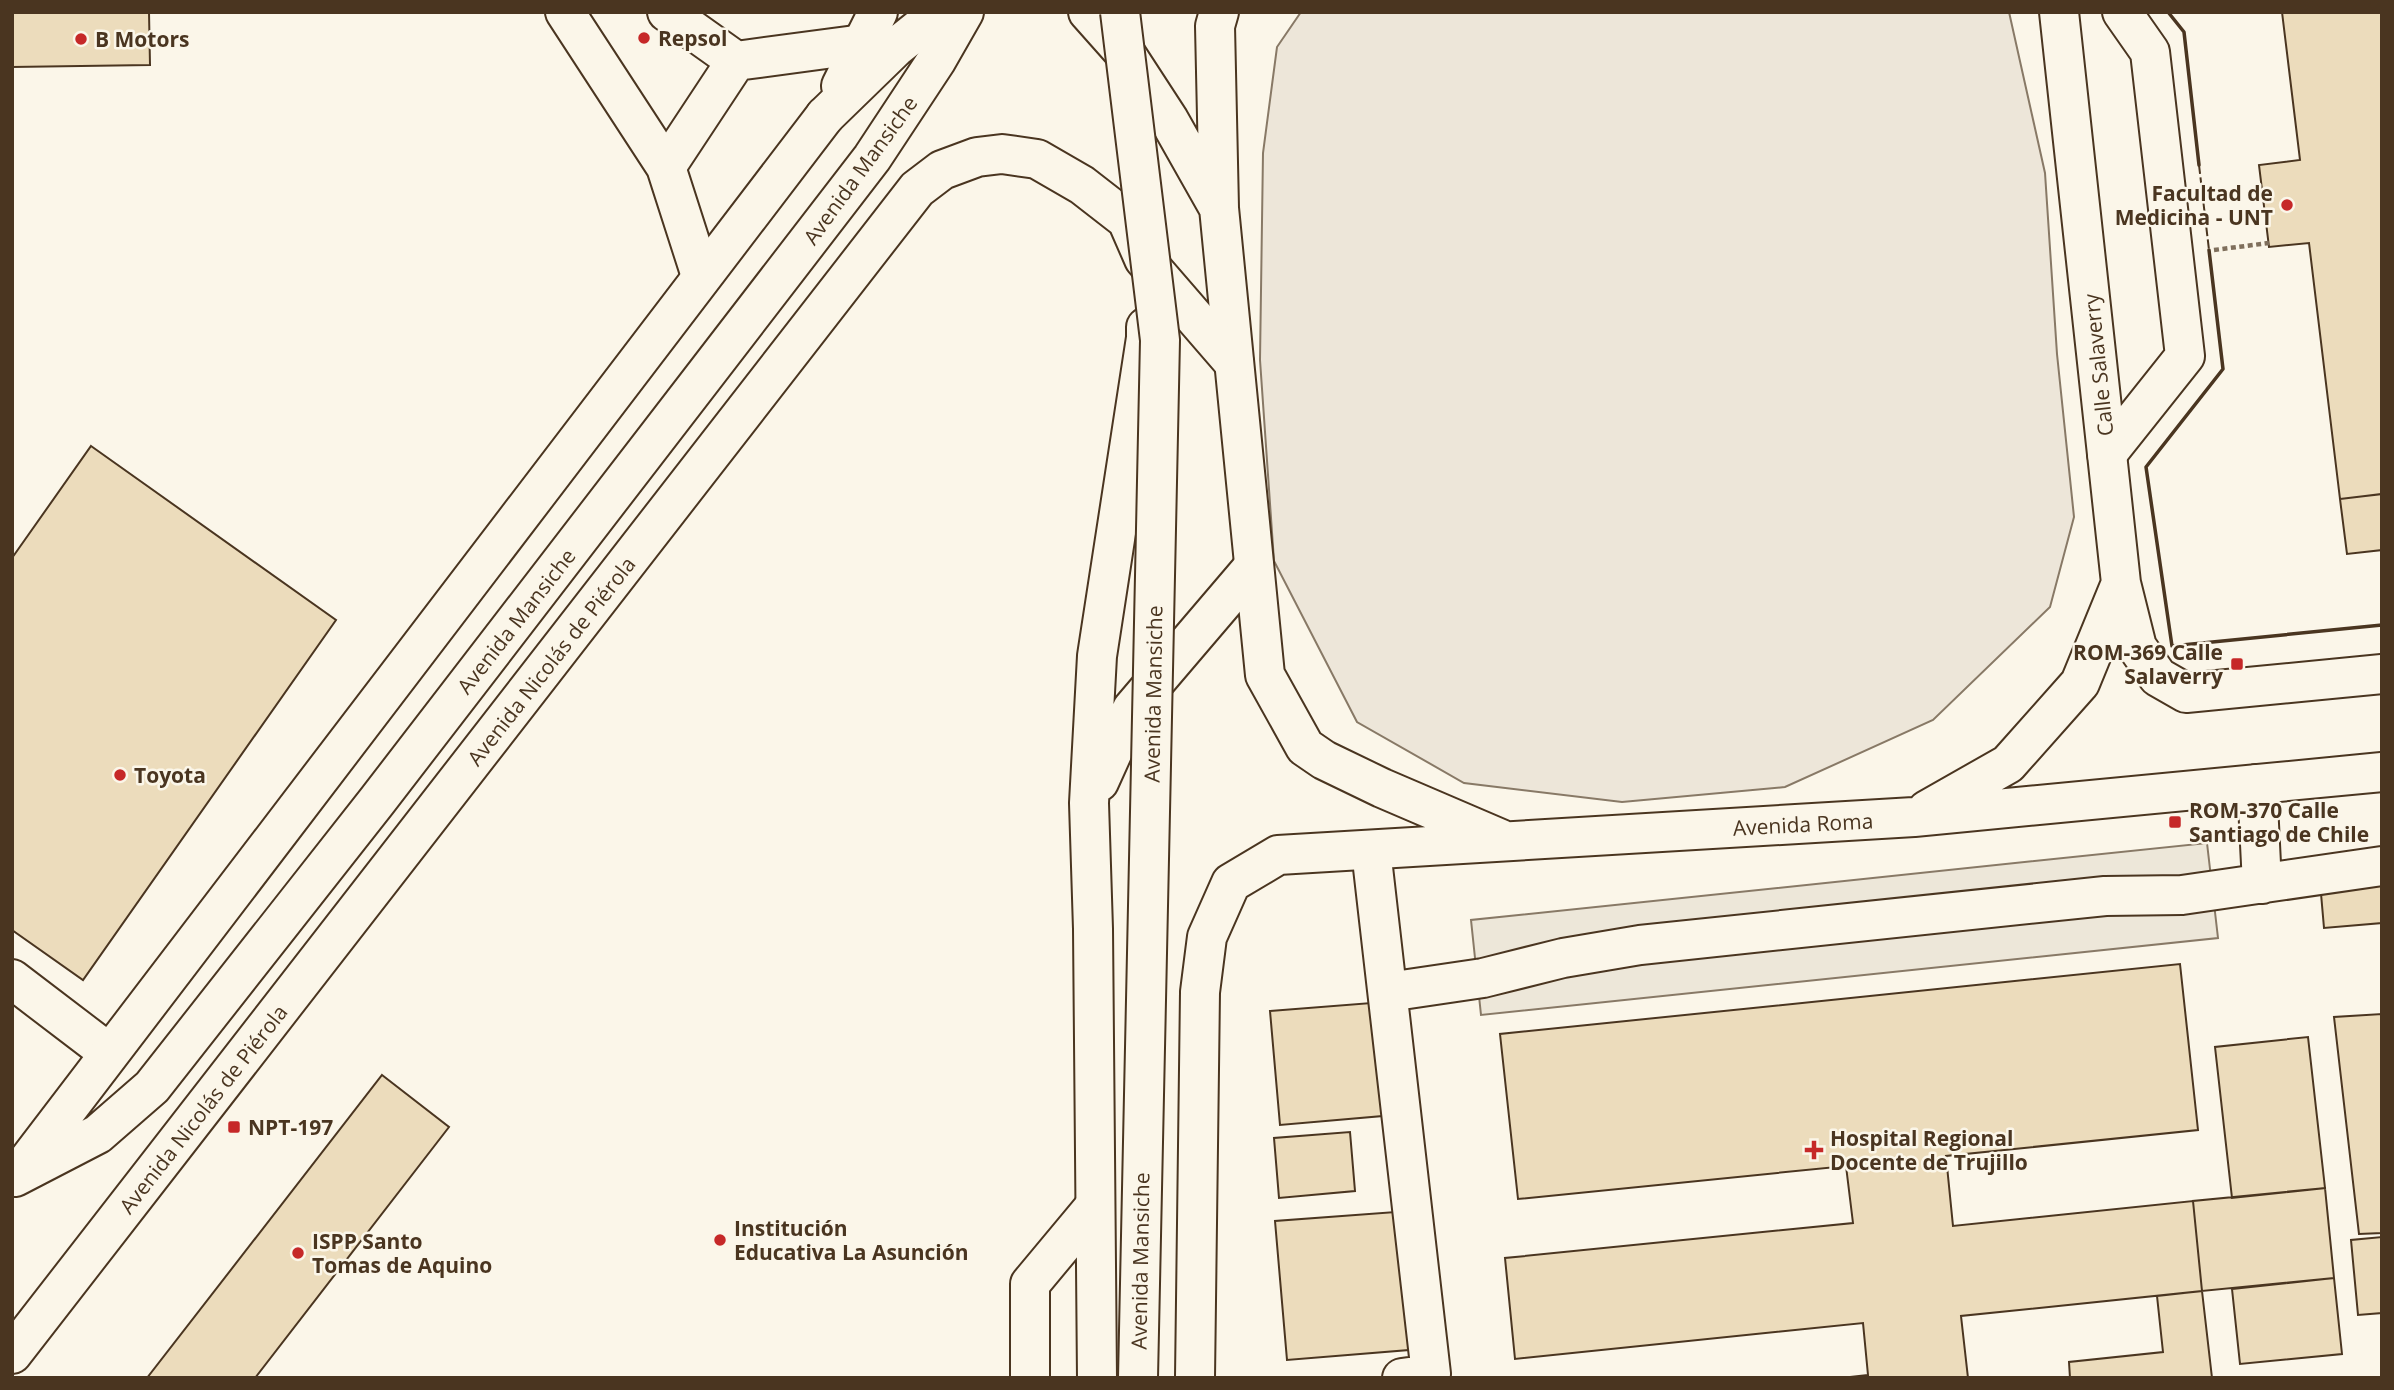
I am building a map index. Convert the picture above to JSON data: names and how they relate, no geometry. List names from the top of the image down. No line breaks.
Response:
{"streets":{"main road":["Avenida Mansiche","Calle Salaverry","Avenida Nicolás de Piérola","Avenida Roma"]},"crossings":[["Avenida Mansiche","Avenida Nicolás de Piérola"]],"places":{"other":["Repsol","B Motors","Facultad de Medicina - UNT","Toyota","Institución Educativa La Asunción","ISPP Santo Tomas de Aquino"],"transit":["ROM-369 Calle Salaverry","ROM-370 Calle Santiago de Chile","NPT-197"],"health":["Hospital Regional Docente de Trujillo"]}}
